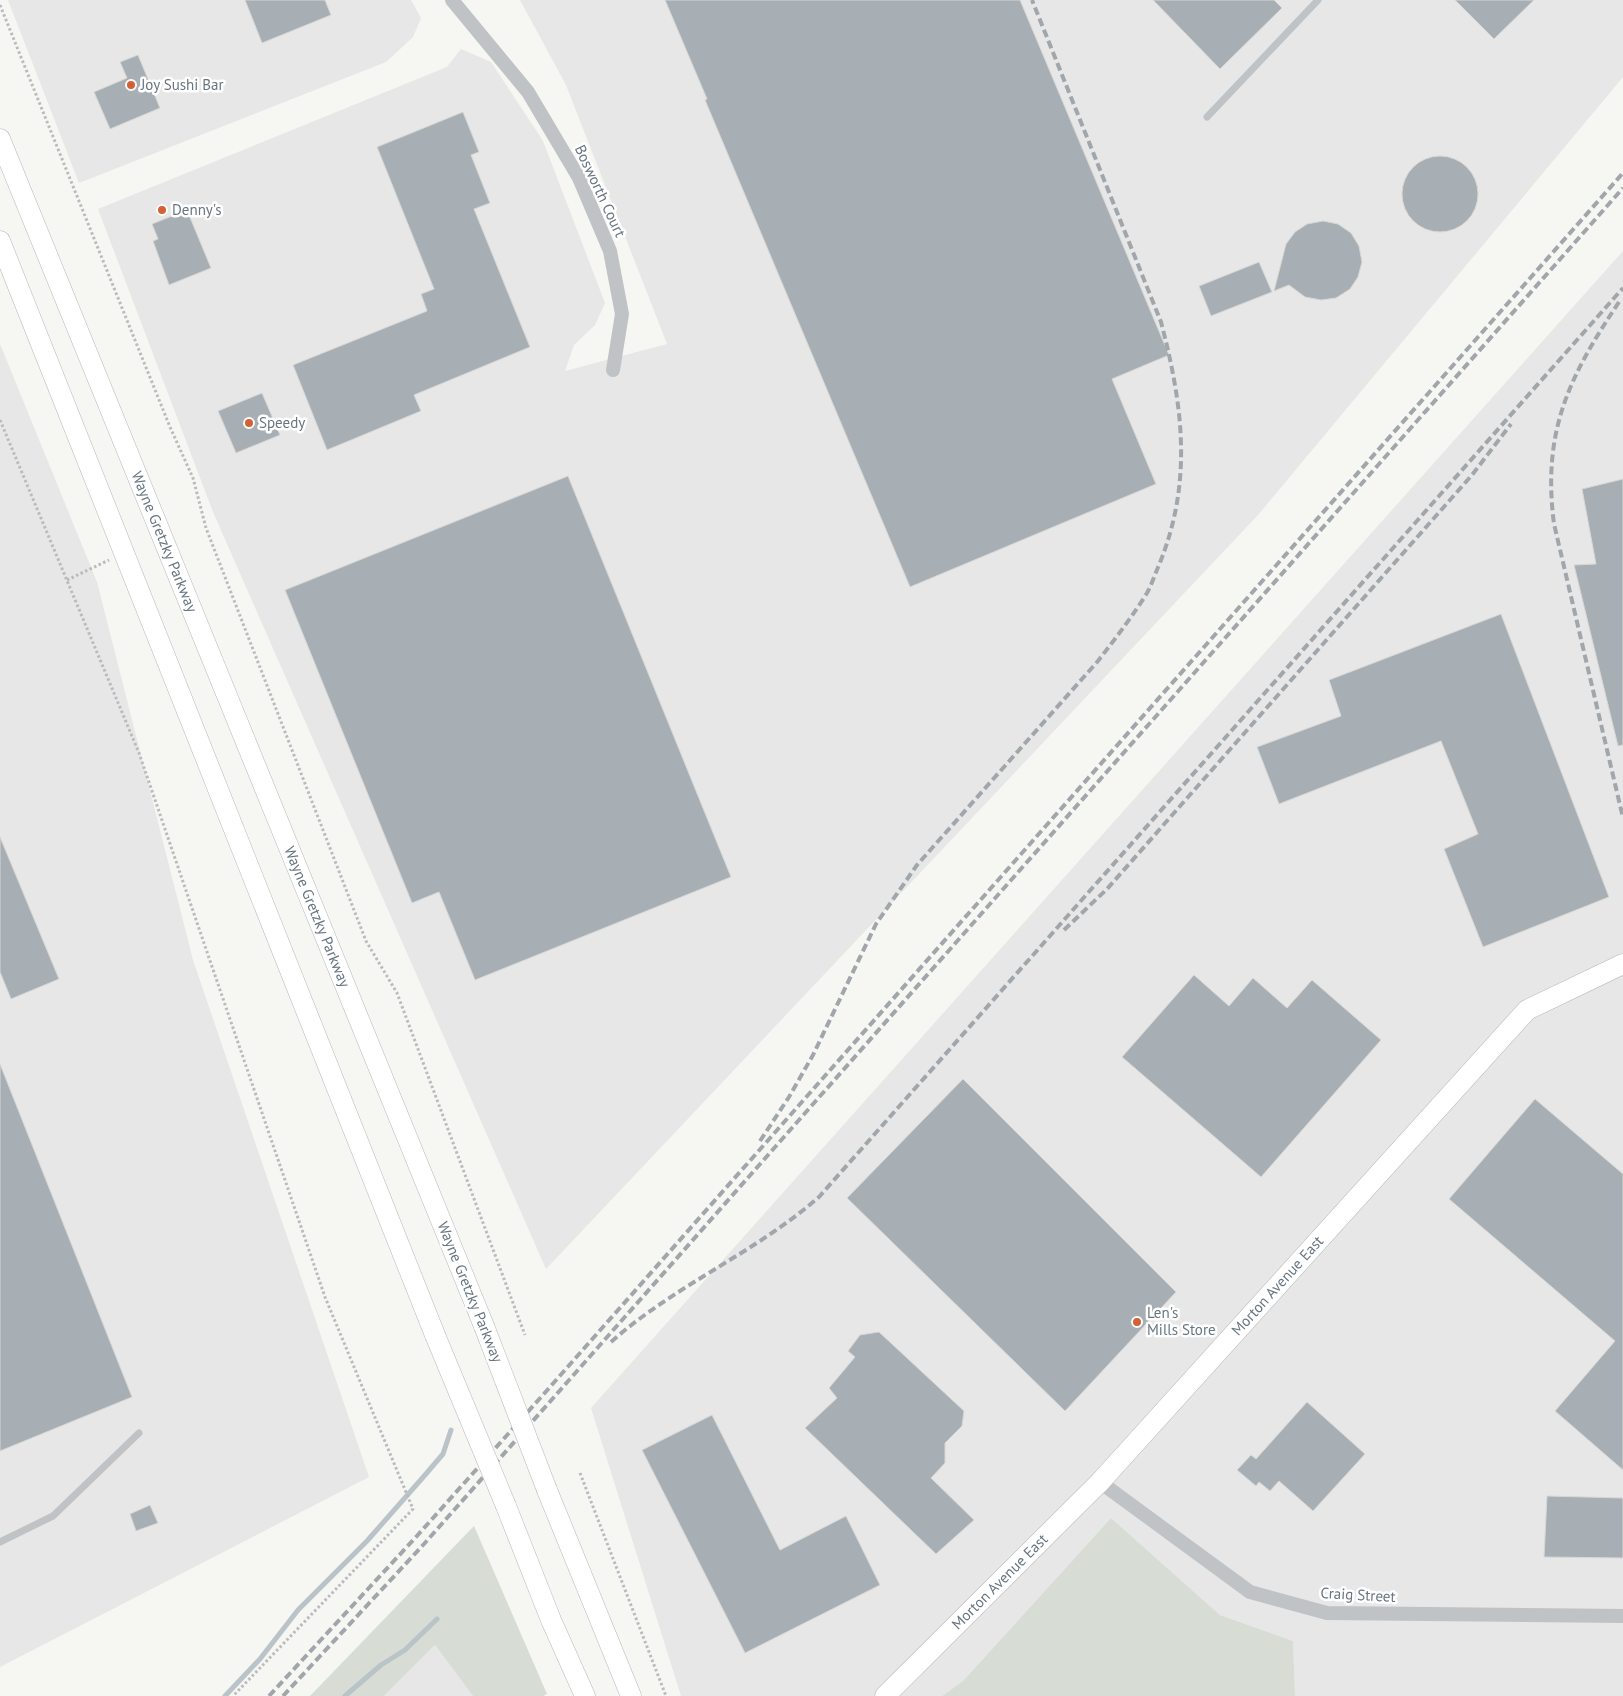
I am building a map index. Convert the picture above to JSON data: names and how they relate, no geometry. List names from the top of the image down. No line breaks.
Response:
{"streets":{"main road":["Wayne Gretzky Parkway","Morton Avenue East"],"street":["Bosworth Court","Craig Street"]},"crossings":[["Morton Avenue East","Craig Street"]],"places":["Joy Sushi Bar","Denny's","Speedy","Len's Mills Store"]}
